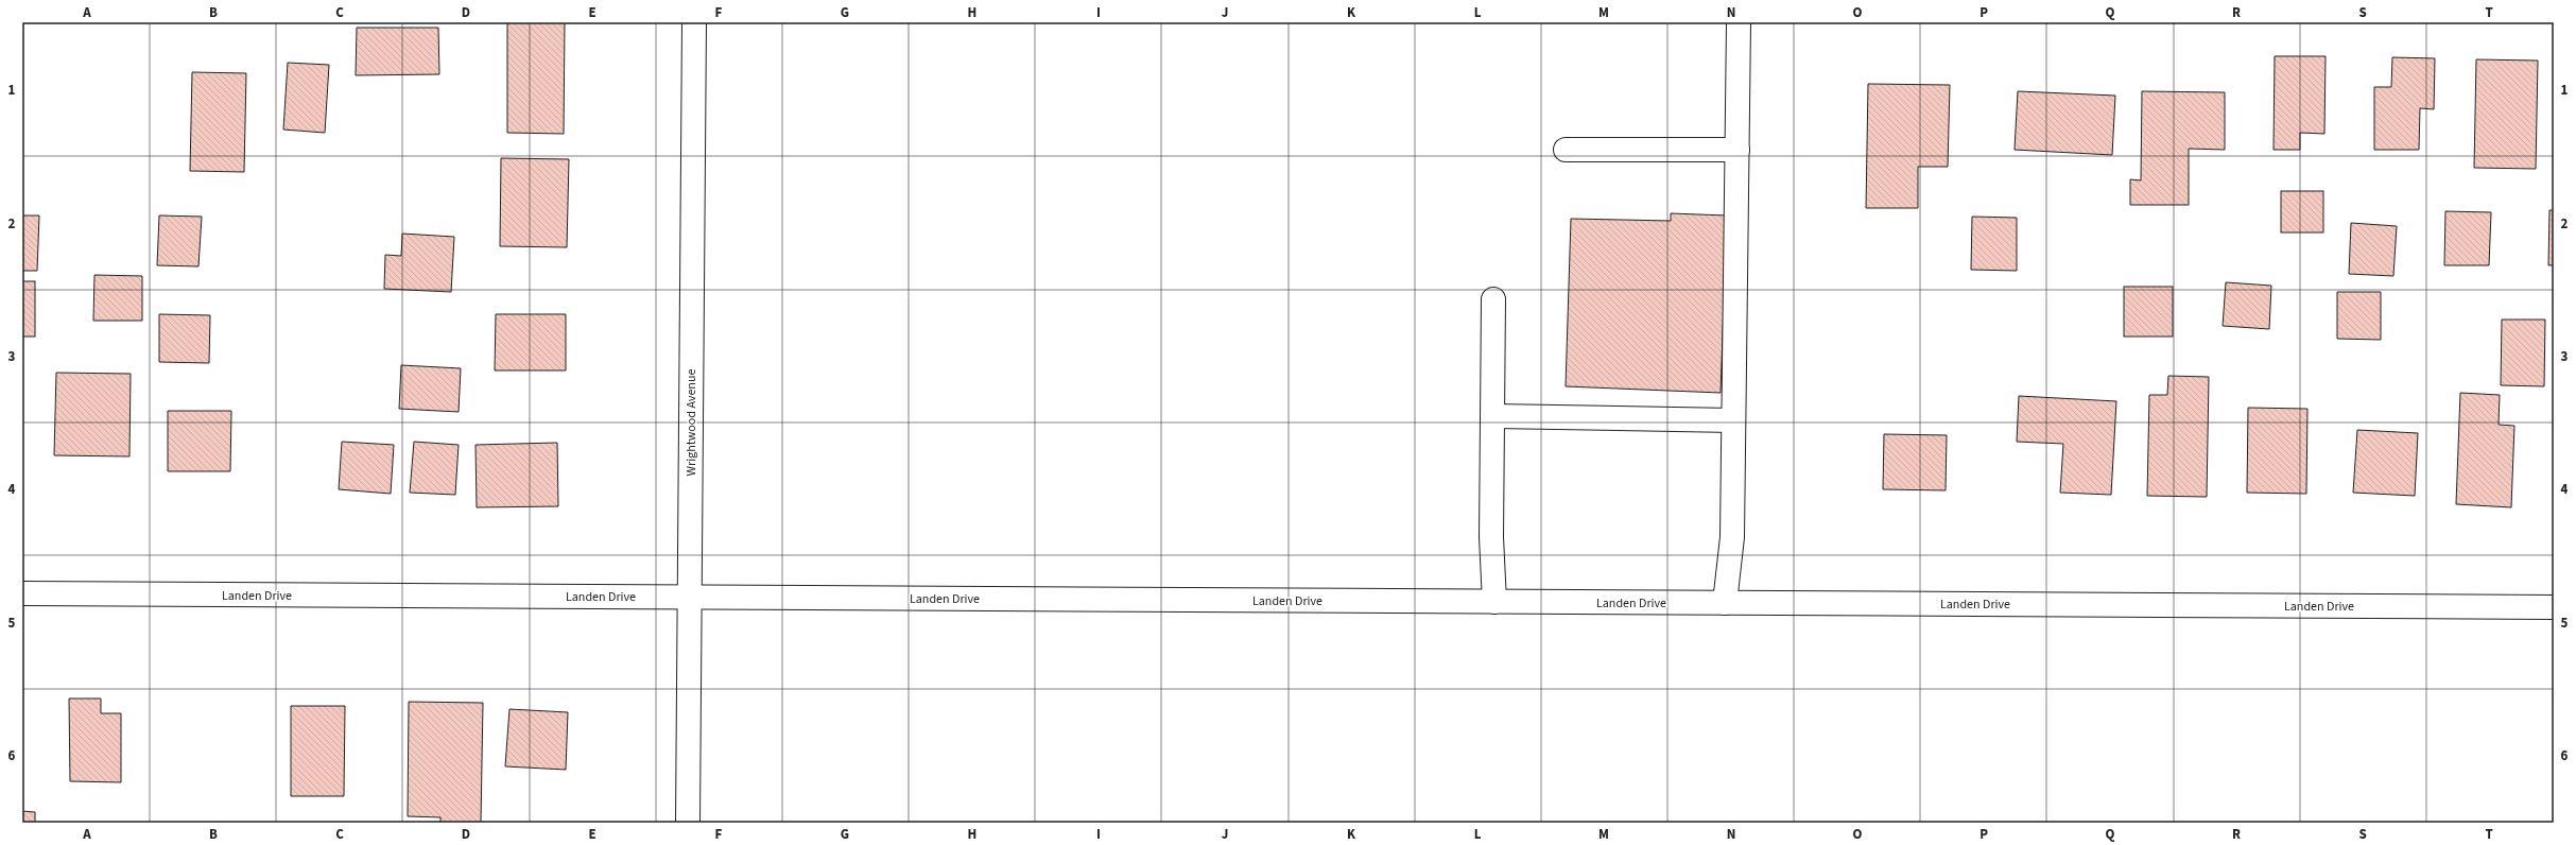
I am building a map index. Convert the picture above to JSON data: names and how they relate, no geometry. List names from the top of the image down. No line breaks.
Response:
{"streets":{"street":["Wrightwood Avenue","Landen Drive"]},"crossings":[["Wrightwood Avenue","Landen Drive"]],"grid":{"columns":["A","B","C","D","E","F","G","H","I","J","K","L","M","N","O","P","Q","R","S","T"],"rows":["1","2","3","4","5","6"]}}
